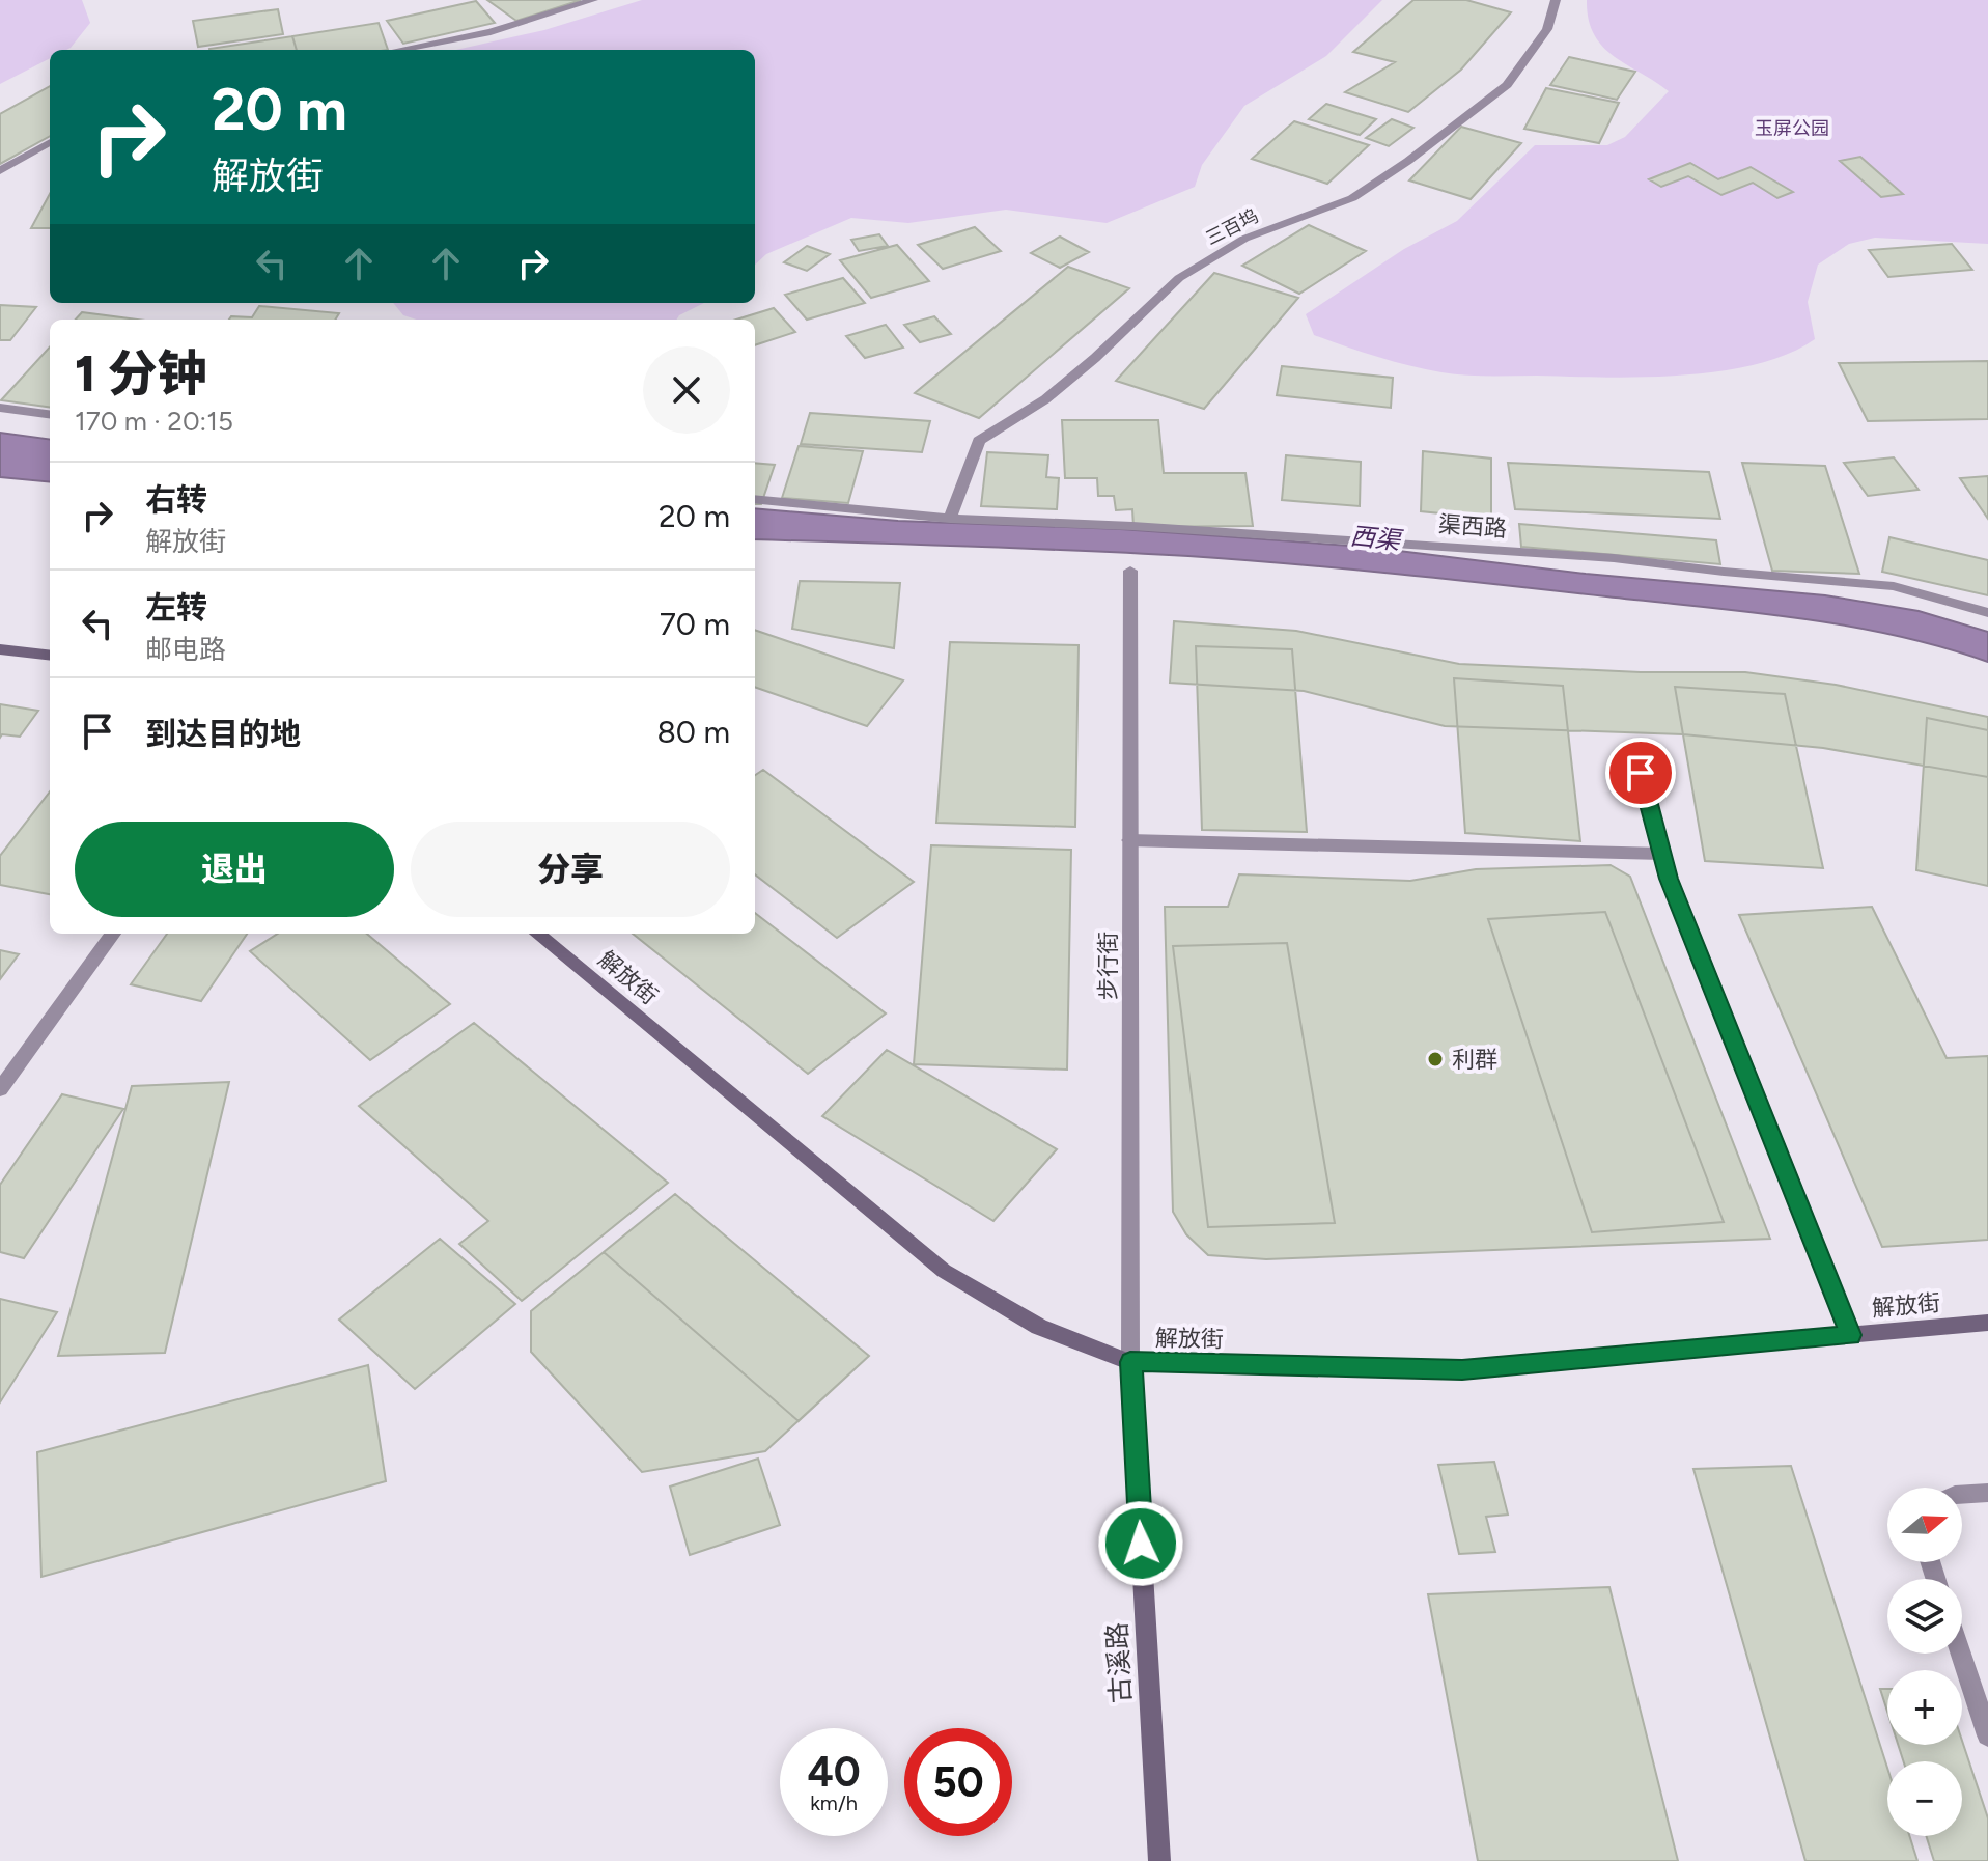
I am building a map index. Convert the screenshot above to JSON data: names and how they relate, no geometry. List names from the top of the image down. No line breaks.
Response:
{"streets":{"street":["三百坞","渠西路","步行街","解放街","古溪路"]},"crossings":[["三百坞","渠西路"],["步行街","解放街"],["步行街","古溪路"],["解放街","古溪路"]],"water":["西渠"],"parks":["玉屏公园"],"places":["利群"],"north":"right","page":{"turn":["20 m","解放街"],"heading":["1 分钟","170 m · 20:15"],"list":[{"name":"右转","note":"解放街","value":"20 m"},{"name":"左转","note":"邮电路","value":"70 m"},{"name":"到达目的地","value":"80 m"}],"buttons":["退出","分享"],"map_buttons":["+","−"],"speed":"40 km/h","limit":"50"}}
